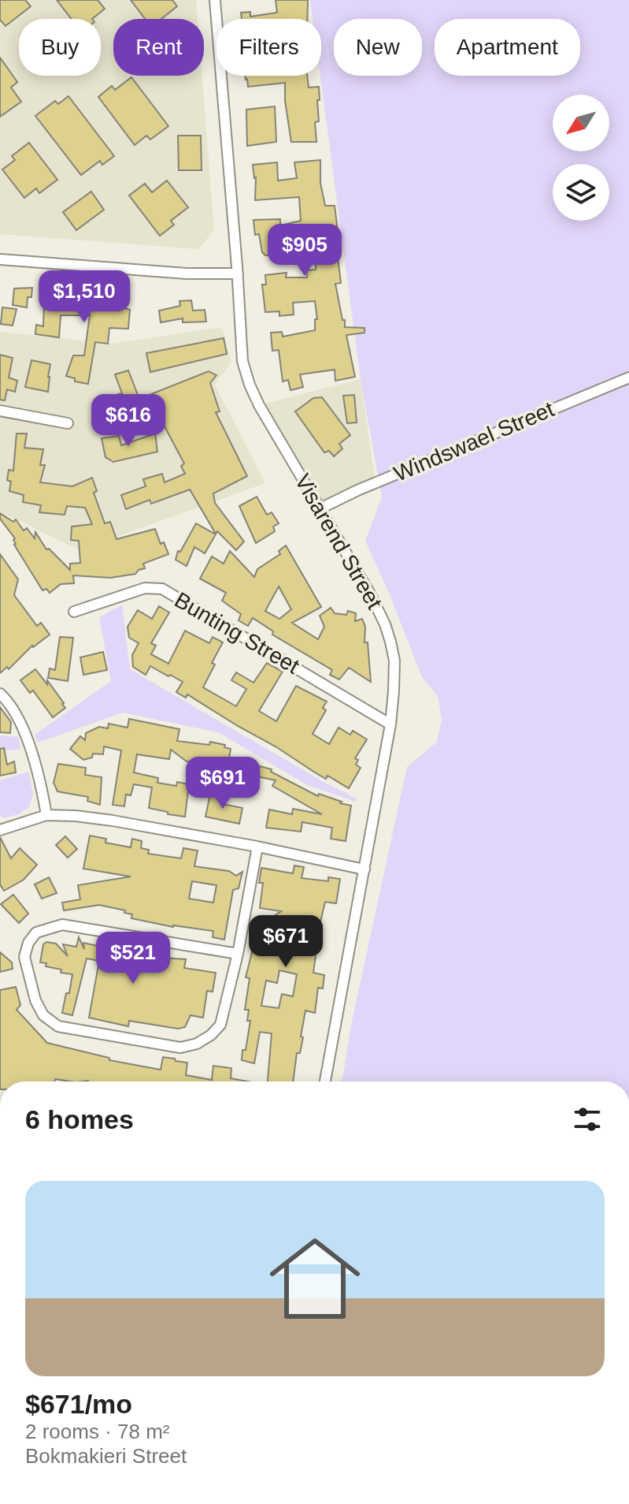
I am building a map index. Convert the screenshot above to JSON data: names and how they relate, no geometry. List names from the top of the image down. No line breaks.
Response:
{"streets":{"street":["Windswael Street","Visarend Street","Bunting Street"]},"crossings":[["Windswael Street","Visarend Street"],["Visarend Street","Bunting Street"]],"north":"bottom left","page":{"chip":["Buy","Rent","Filters","New","Apartment"],"price":["$905","$1,510","$616","$691","$671","$521"],"heading":"6 homes","list":[{"name":"$671/mo","note":"2 rooms · 78 m² · Bokmakieri Street"}]}}
